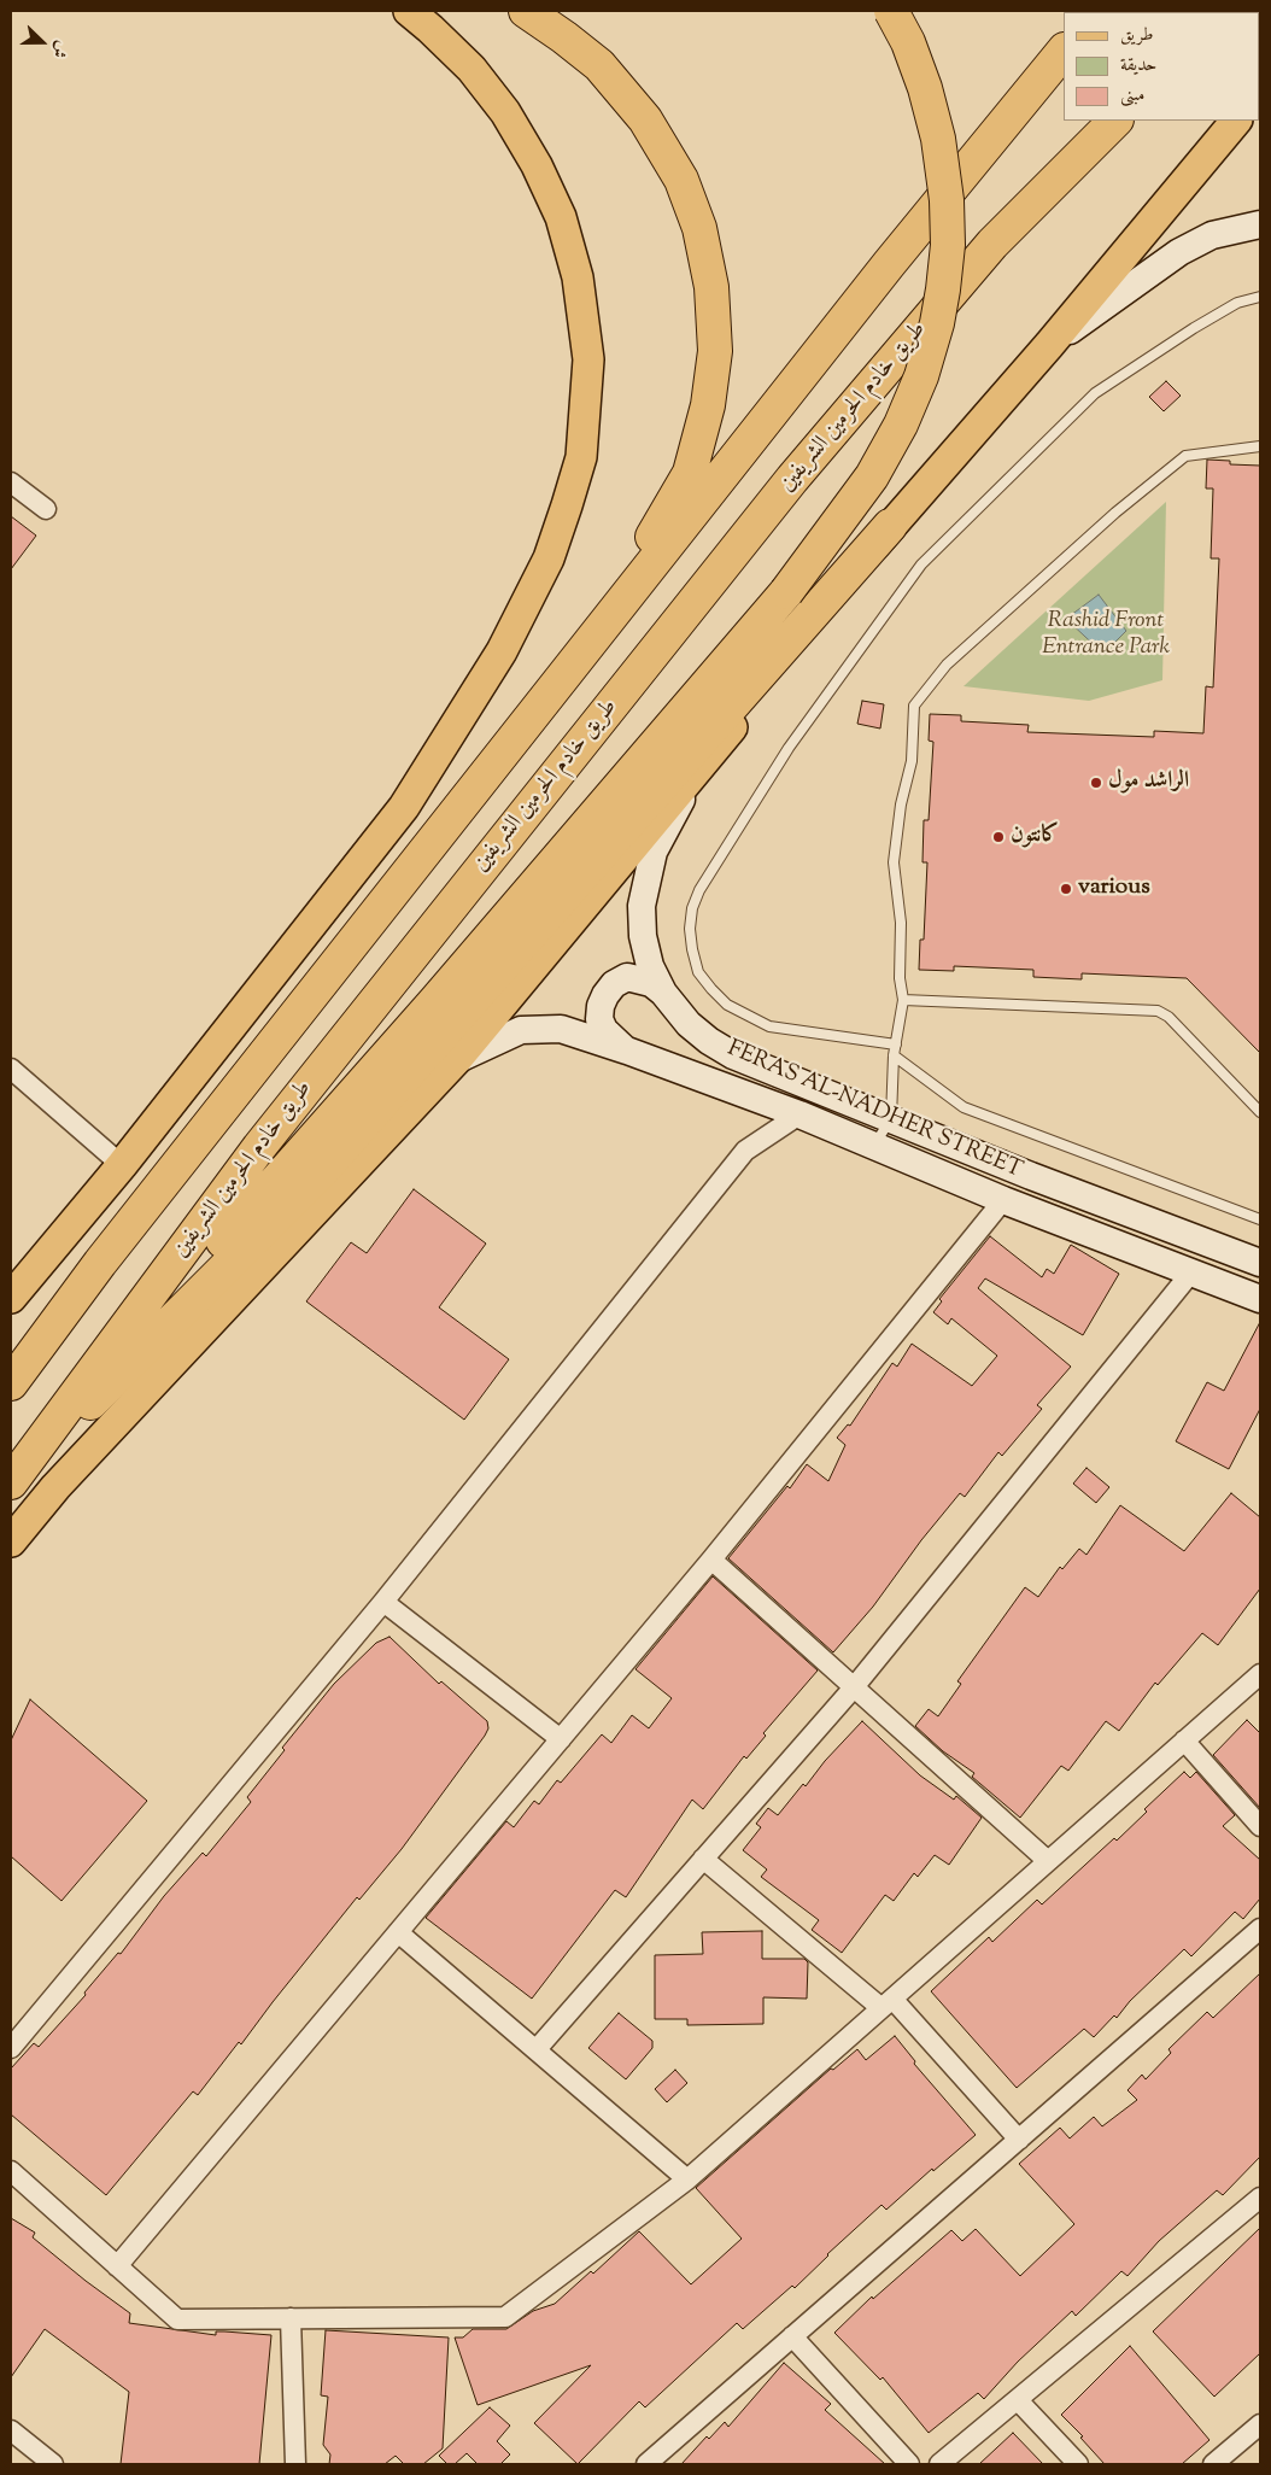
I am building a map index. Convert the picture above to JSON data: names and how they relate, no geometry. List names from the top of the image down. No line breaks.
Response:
{"streets":{"highway":["طريق خادم الحرمين الشريفين"],"street":["FERAS AL-NADHER STREET"]},"parks":["Rashid Front Entrance Park"],"places":["الراشد مول","كانتون","various"],"legend":["طريق","حديقة","مبنى"],"north":"right"}
